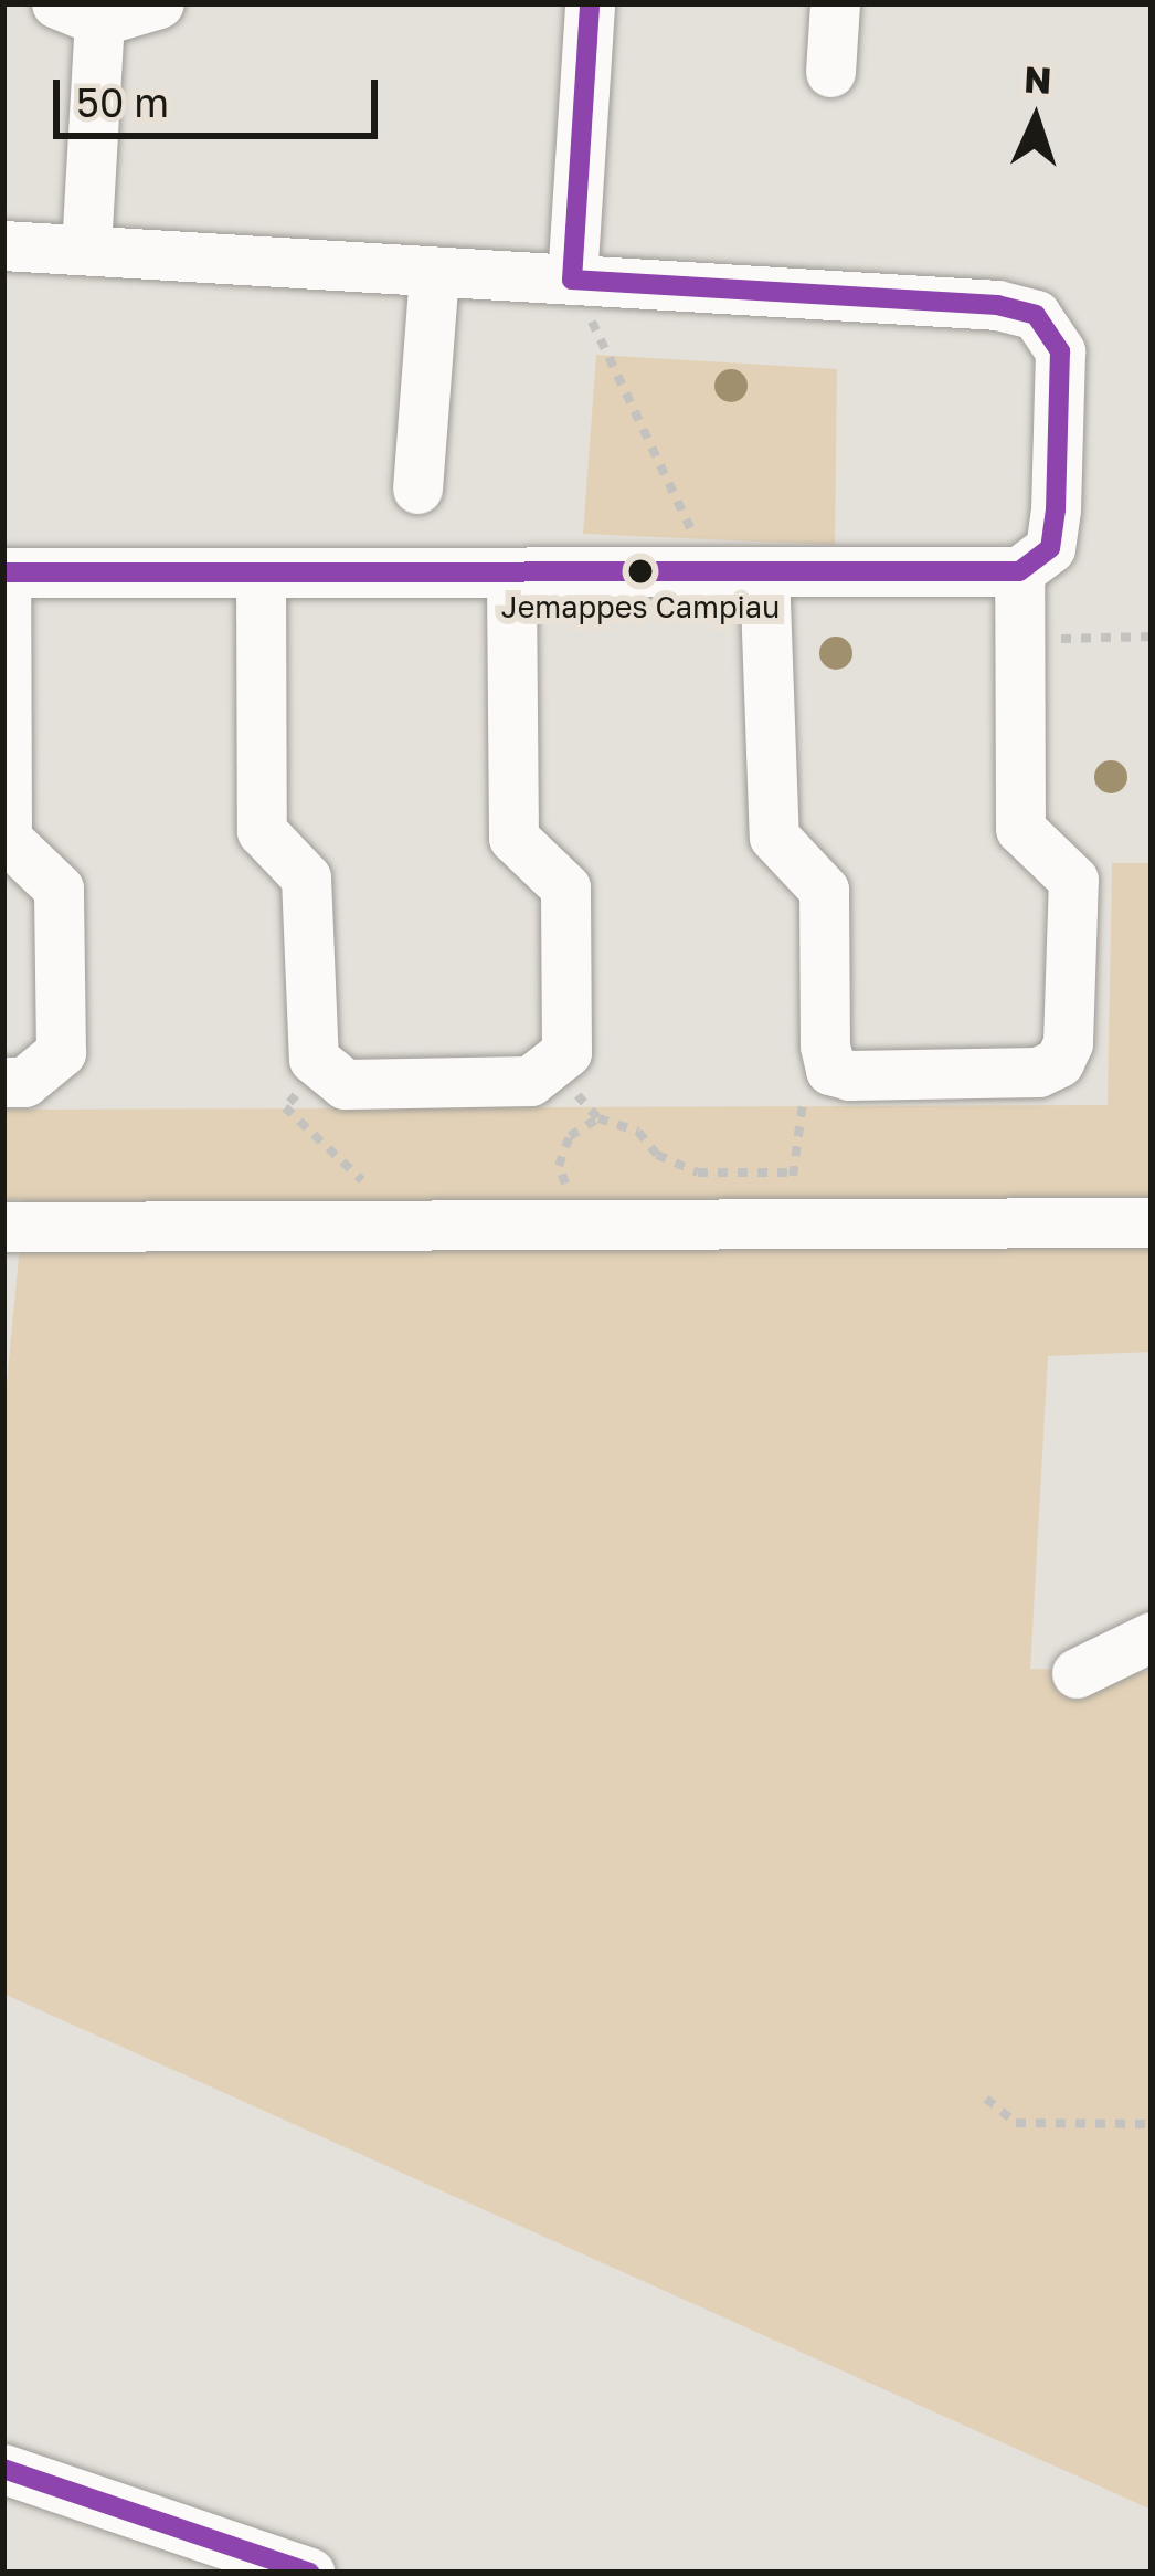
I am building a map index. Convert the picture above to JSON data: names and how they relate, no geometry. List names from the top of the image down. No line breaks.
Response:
{"places":["Jemappes Campiau"],"scale_bar":"50 m","north":"top"}
